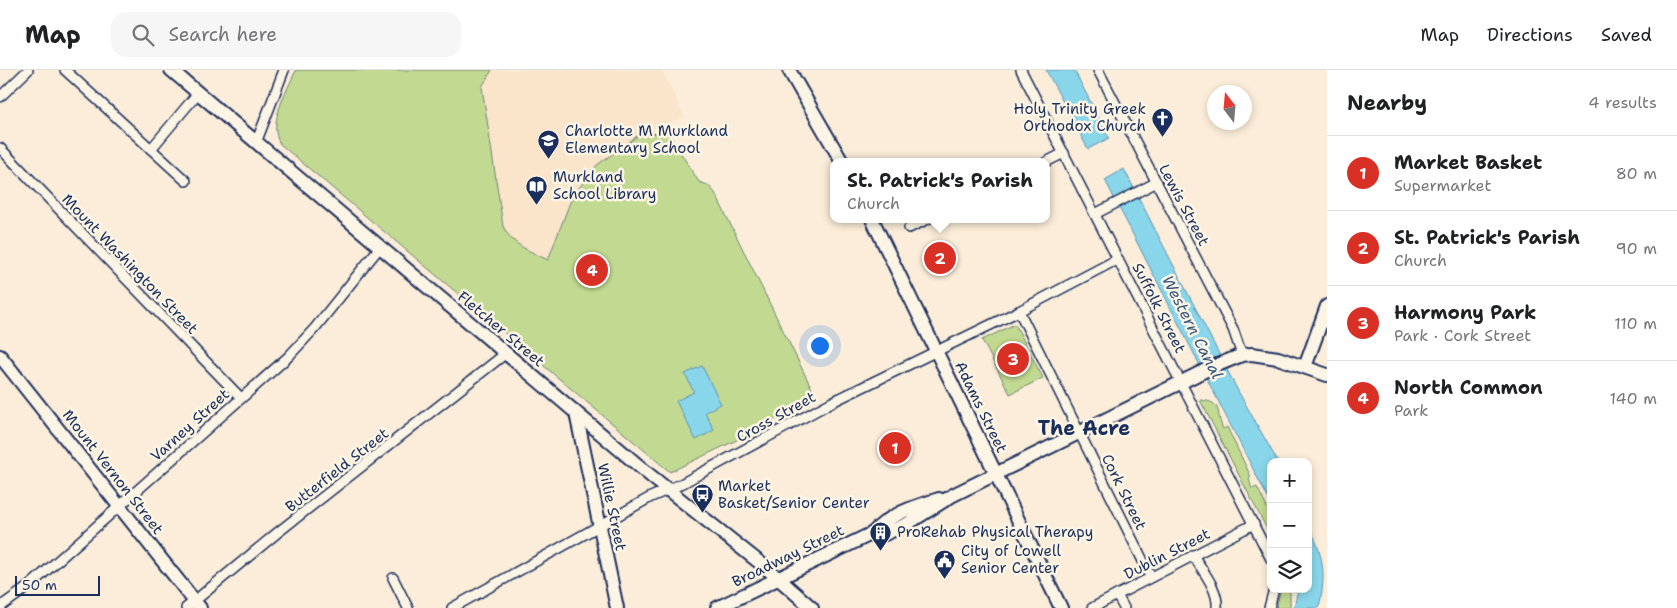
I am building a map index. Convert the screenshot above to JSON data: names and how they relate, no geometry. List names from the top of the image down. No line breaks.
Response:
{"streets":{"main road":["Fletcher Street","Adams Street","Mount Vernon Street","Willie Street","Broadway Street"],"street":["Lewis Street","Mount Washington Street","Suffolk Street","Cross Street","Varney Street","Butterfield Street","Cork Street","Dublin Street"]},"crossings":[["Lewis Street","Broadway Street"],["Mount Washington Street","Varney Street"],["Suffolk Street","Cross Street"],["Suffolk Street","Dublin Street"],["Suffolk Street","Broadway Street"],["Fletcher Street","Cross Street"],["Fletcher Street","Varney Street"],["Fletcher Street","Butterfield Street"],["Fletcher Street","Willie Street"],["Fletcher Street","Broadway Street"],["Adams Street","Cross Street"],["Adams Street","Broadway Street"],["Cross Street","Cork Street"],["Cross Street","Willie Street"],["Varney Street","Mount Vernon Street"],["Butterfield Street","Mount Vernon Street"],["Cork Street","Dublin Street"],["Cork Street","Broadway Street"]],"districts":["The Acre"],"water":["Western Canal"],"places":{"church":["Holy Trinity Greek Orthodox Church"],"school or university":["Charlotte M Murkland Elementary School"],"library":["Murkland School Library"],"bus stop":["Market Basket/Senior Center"],"building":["ProRehab Physical Therapy"],"public building":["City of Lowell Senior Center"]},"scale_bar":"50 m","north":"top","page":{"header":"Map","search":"Search here","nav":["Map","Directions","Saved"],"heading":["Nearby","4 results"],"list":[{"mark":"1","name":"Market Basket","note":"Supermarket","value":"80 m"},{"mark":"2","name":"St. Patrick's Parish","note":"Church","value":"90 m"},{"mark":"3","name":"Harmony Park","note":"Park · Cork Street","value":"110 m"},{"mark":"4","name":"North Common","note":"Park","value":"140 m"}],"popup":["St. Patrick's Parish","Church"],"pins":["2","4","3","1"],"map_buttons":["+","−"],"scale":"50 m"}}
